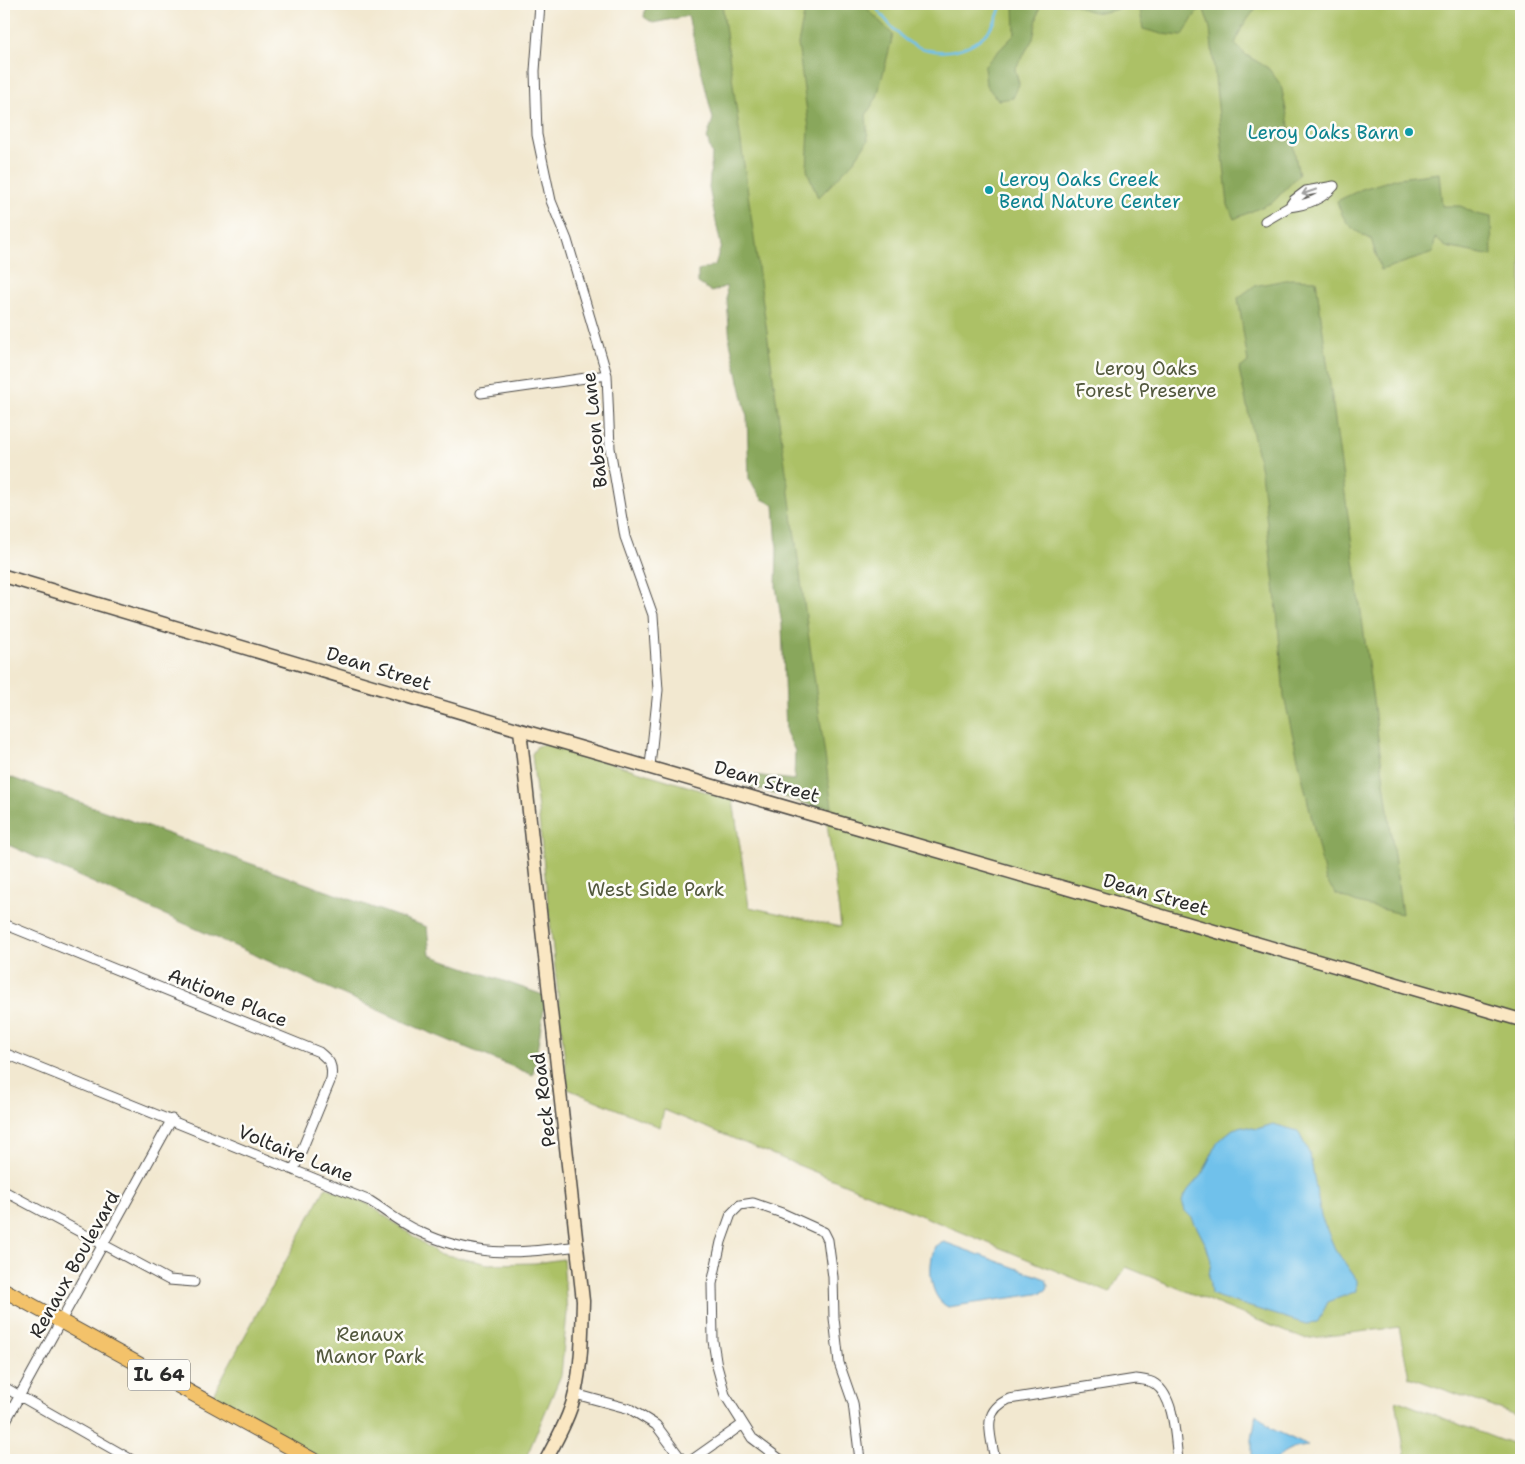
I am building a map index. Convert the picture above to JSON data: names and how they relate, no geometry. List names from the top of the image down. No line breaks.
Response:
{"streets":{"main road":["IL 64"],"street":["Babson Lane","Dean Street","Antione Place","Peck Road","Voltaire Lane","Renaux Boulevard"]},"crossings":[["Babson Lane","Dean Street"],["Dean Street","Peck Road"],["Antione Place","Voltaire Lane"],["Peck Road","Voltaire Lane"],["Voltaire Lane","Renaux Boulevard"],["Renaux Boulevard","IL 64"]],"parks":["Leroy Oaks Forest Preserve","West Side Park","Renaux Manor Park"],"places":["Leroy Oaks Barn","Leroy Oaks Creek Bend Nature Center"]}
